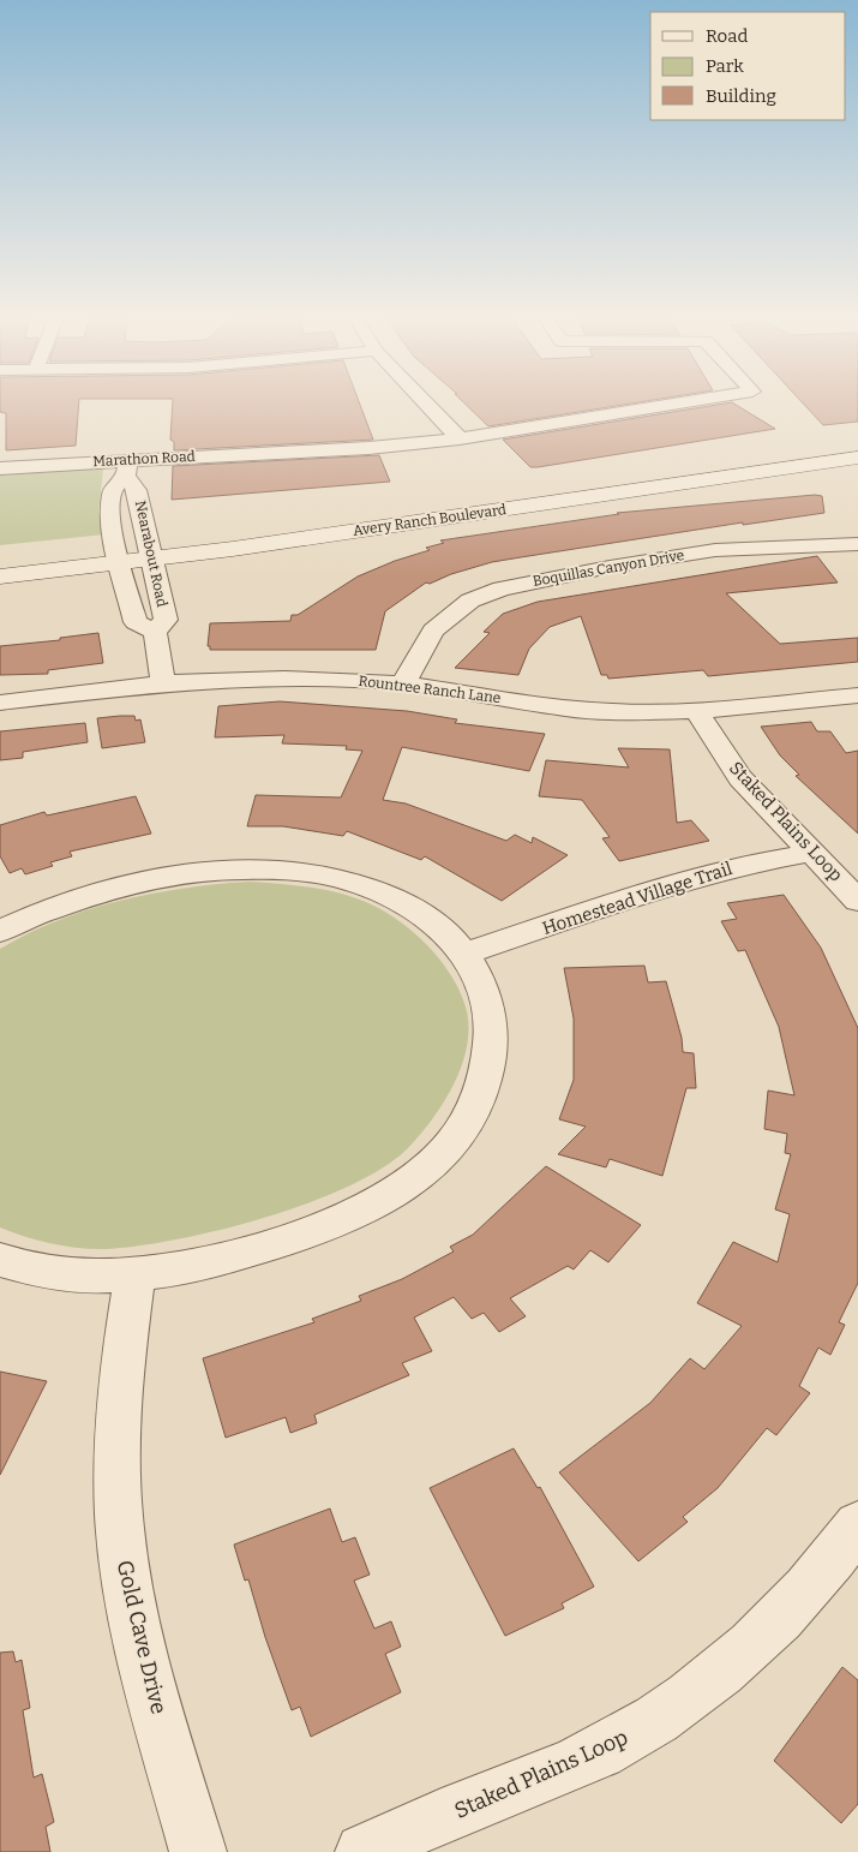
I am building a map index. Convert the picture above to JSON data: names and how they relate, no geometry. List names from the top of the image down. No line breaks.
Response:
{"streets":{"main road":["Avery Ranch Boulevard"],"street":["Marathon Road","Nearabout Road","Boquillas Canyon Drive","Rountree Ranch Lane","Staked Plains Loop","Homestead Village Trail","Gold Cave Drive"]},"crossings":[["Marathon Road","Nearabout Road"],["Avery Ranch Boulevard","Nearabout Road"],["Nearabout Road","Rountree Ranch Lane"],["Boquillas Canyon Drive","Rountree Ranch Lane"],["Rountree Ranch Lane","Staked Plains Loop"],["Staked Plains Loop","Homestead Village Trail"]],"legend":["Road","Park","Building"]}
